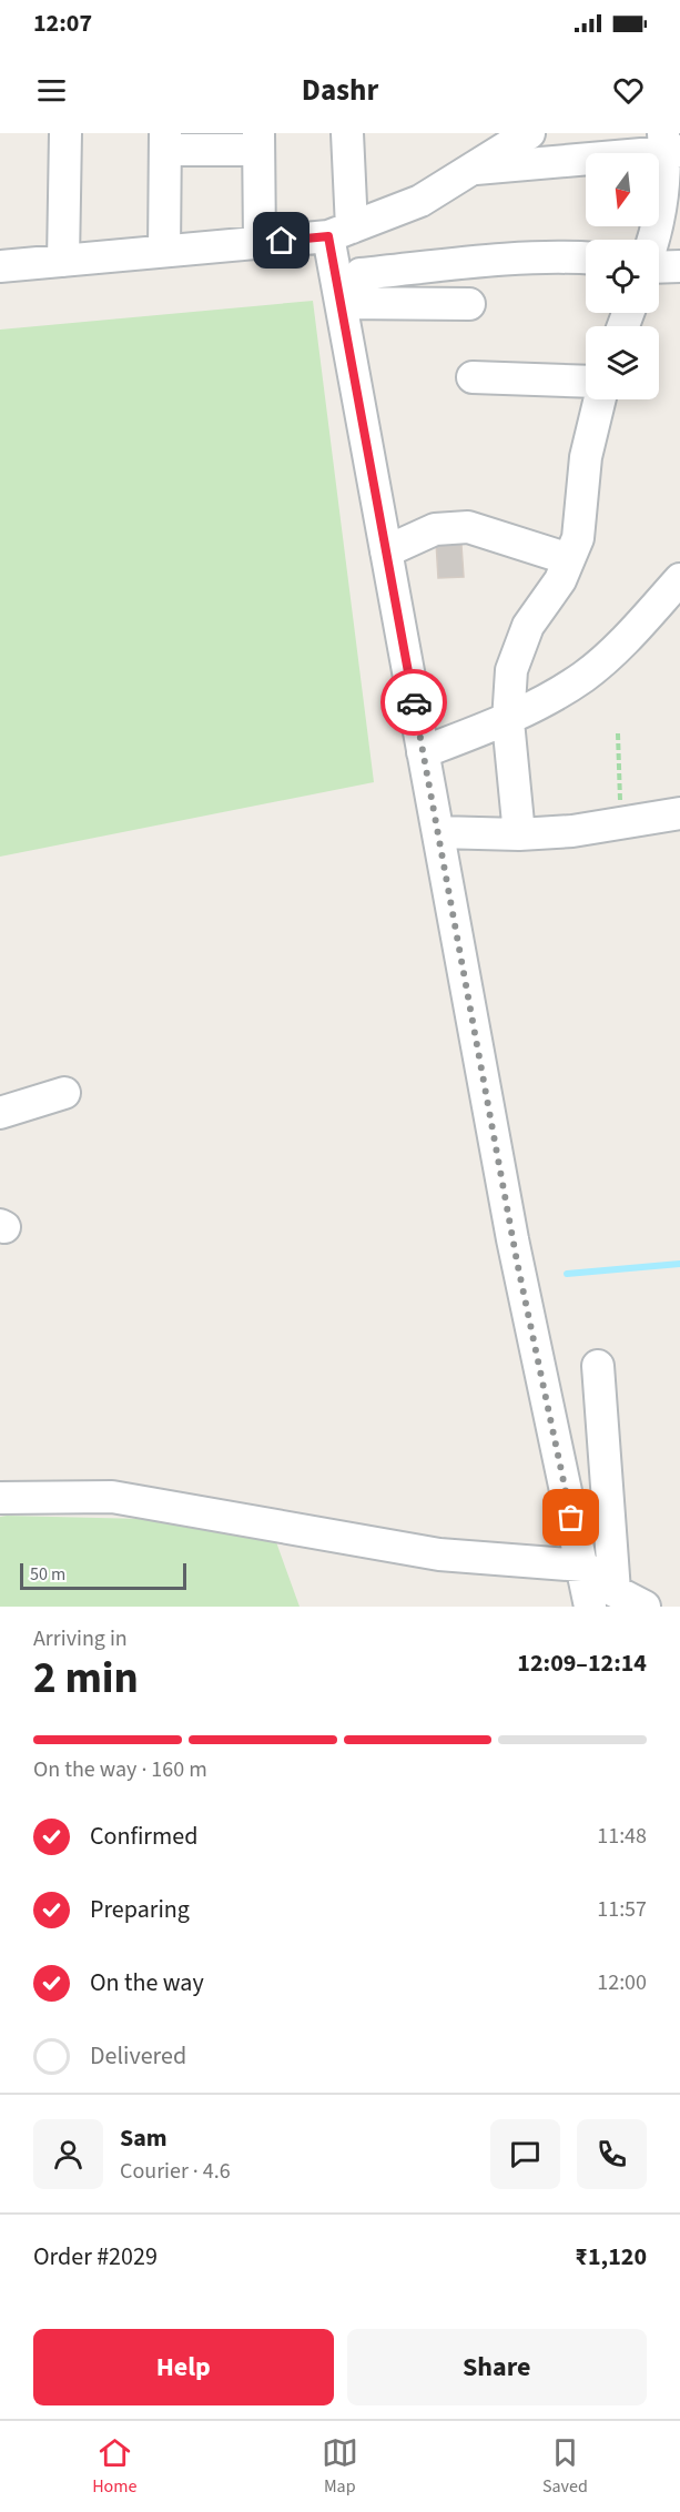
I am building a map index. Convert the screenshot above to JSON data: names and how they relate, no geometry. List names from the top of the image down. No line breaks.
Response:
{"scale_bar":"50 m","north":"bottom","page":{"status":"12:07","header":"Dashr","scale":"50 m","heading":["2 min","Arriving in","12:09–12:14"],"panel":["Sam","Courier · 4.6","Order #2029","₹1,120"],"bar":"On the way · 160 m","list":[["Confirmed","11:48"],["Preparing","11:57"],["On the way","12:00"],"Delivered"],"buttons":["Help","Share"],"tabs":["Home","Map","Saved"]}}
